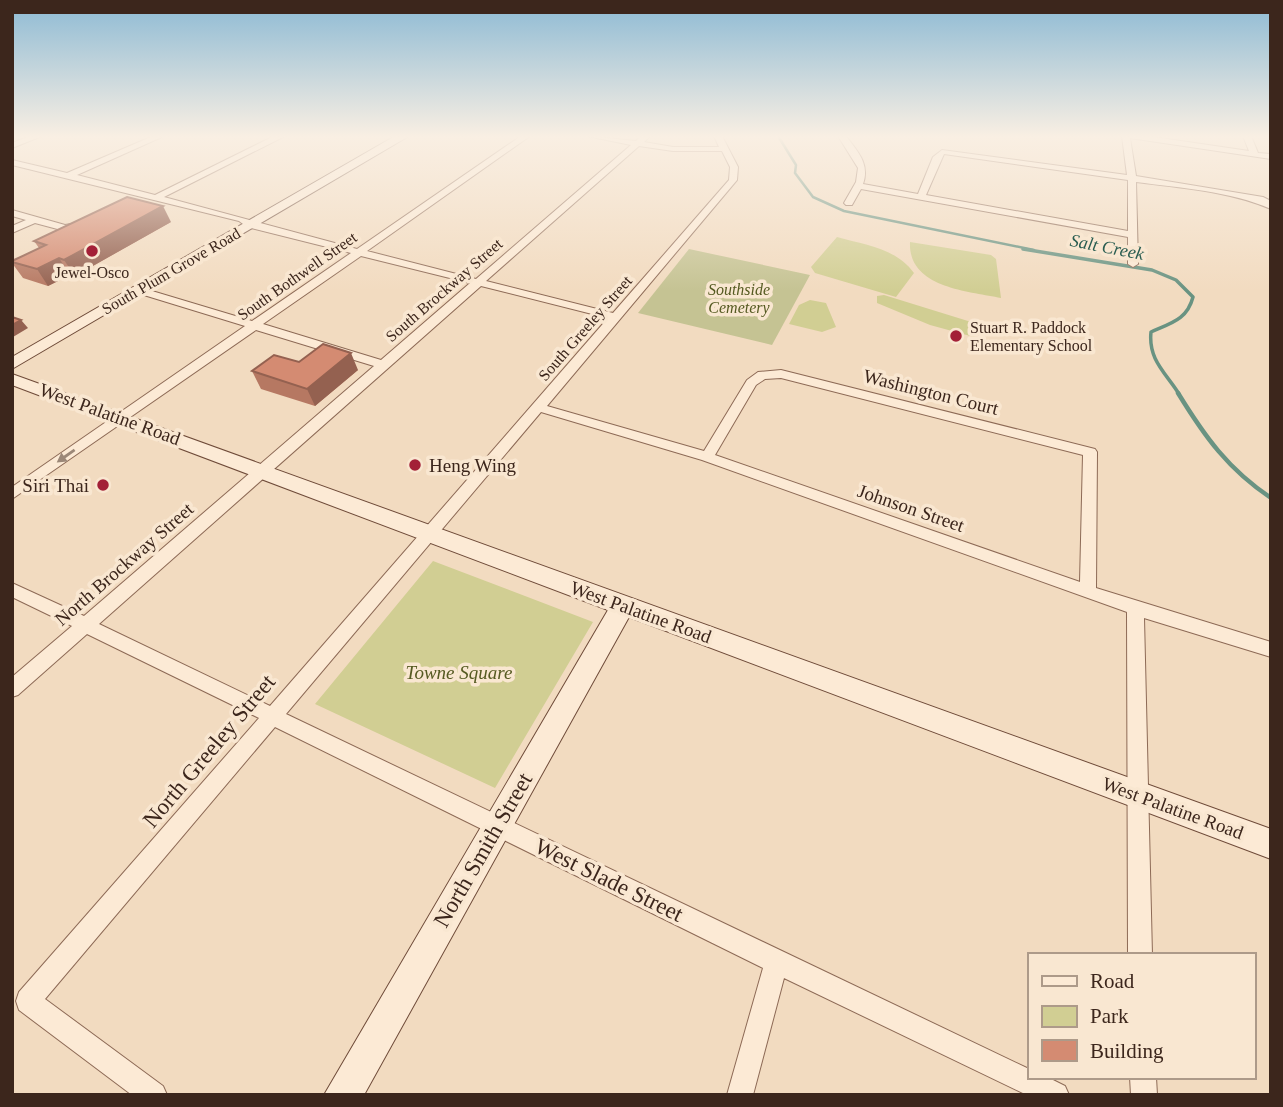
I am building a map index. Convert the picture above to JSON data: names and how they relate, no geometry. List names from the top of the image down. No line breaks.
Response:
{"streets":{"main road":["South Plum Grove Road","West Palatine Road","North Smith Street"],"street":["South Bothwell Street","South Brockway Street","South Greeley Street","Washington Court","Johnson Street","North Brockway Street","North Greeley Street","West Slade Street"]},"crossings":[["South Bothwell Street","West Palatine Road"],["South Brockway Street","West Palatine Road"],["South Brockway Street","North Brockway Street"],["South Greeley Street","West Palatine Road"],["South Greeley Street","Johnson Street"],["South Greeley Street","North Greeley Street"],["Washington Court","Johnson Street"],["West Palatine Road","North Brockway Street"],["West Palatine Road","North Greeley Street"],["West Palatine Road","North Smith Street"],["North Brockway Street","West Slade Street"],["North Greeley Street","West Slade Street"],["North Smith Street","West Slade Street"]],"water":["Salt Creek"],"parks":["Southside Cemetery","Towne Square"],"places":["Jewel-Osco","Stuart R. Paddock Elementary School","Heng Wing","Siri Thai"],"legend":["Road","Park","Building"]}
